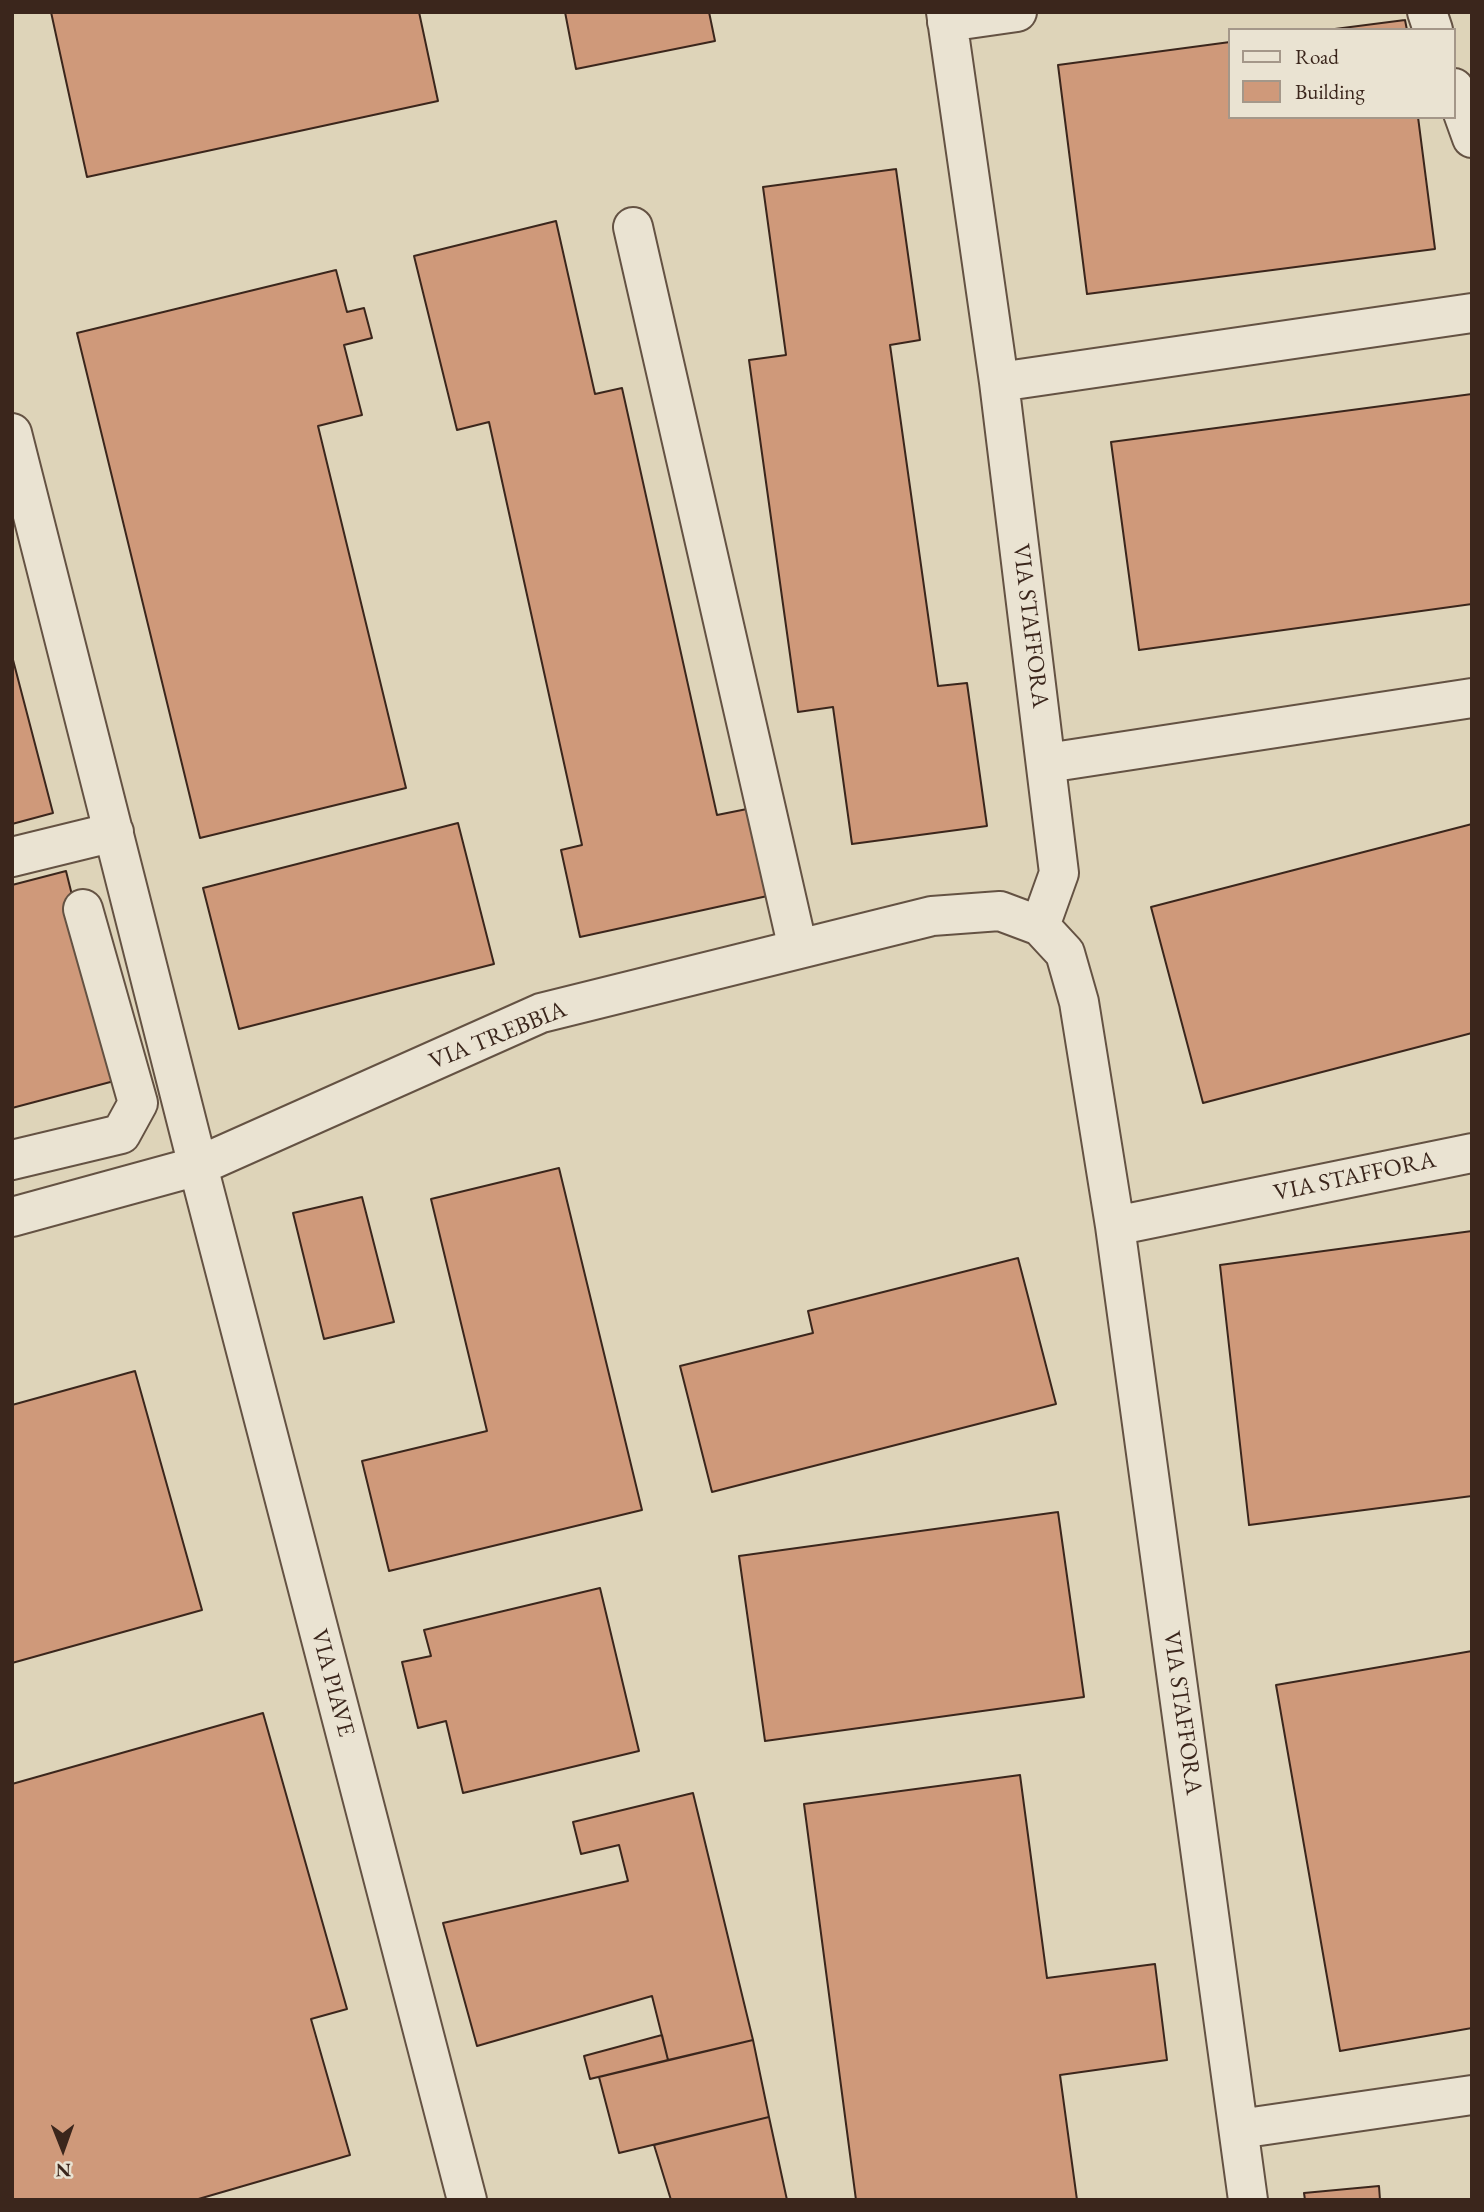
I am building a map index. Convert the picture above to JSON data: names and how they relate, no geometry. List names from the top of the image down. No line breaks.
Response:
{"streets":{"street":["VIA STAFFORA","VIA TREBBIA","VIA PIAVE"]},"crossings":[["VIA STAFFORA","VIA TREBBIA"],["VIA TREBBIA","VIA PIAVE"]],"legend":["Road","Building"],"north":"bottom"}
